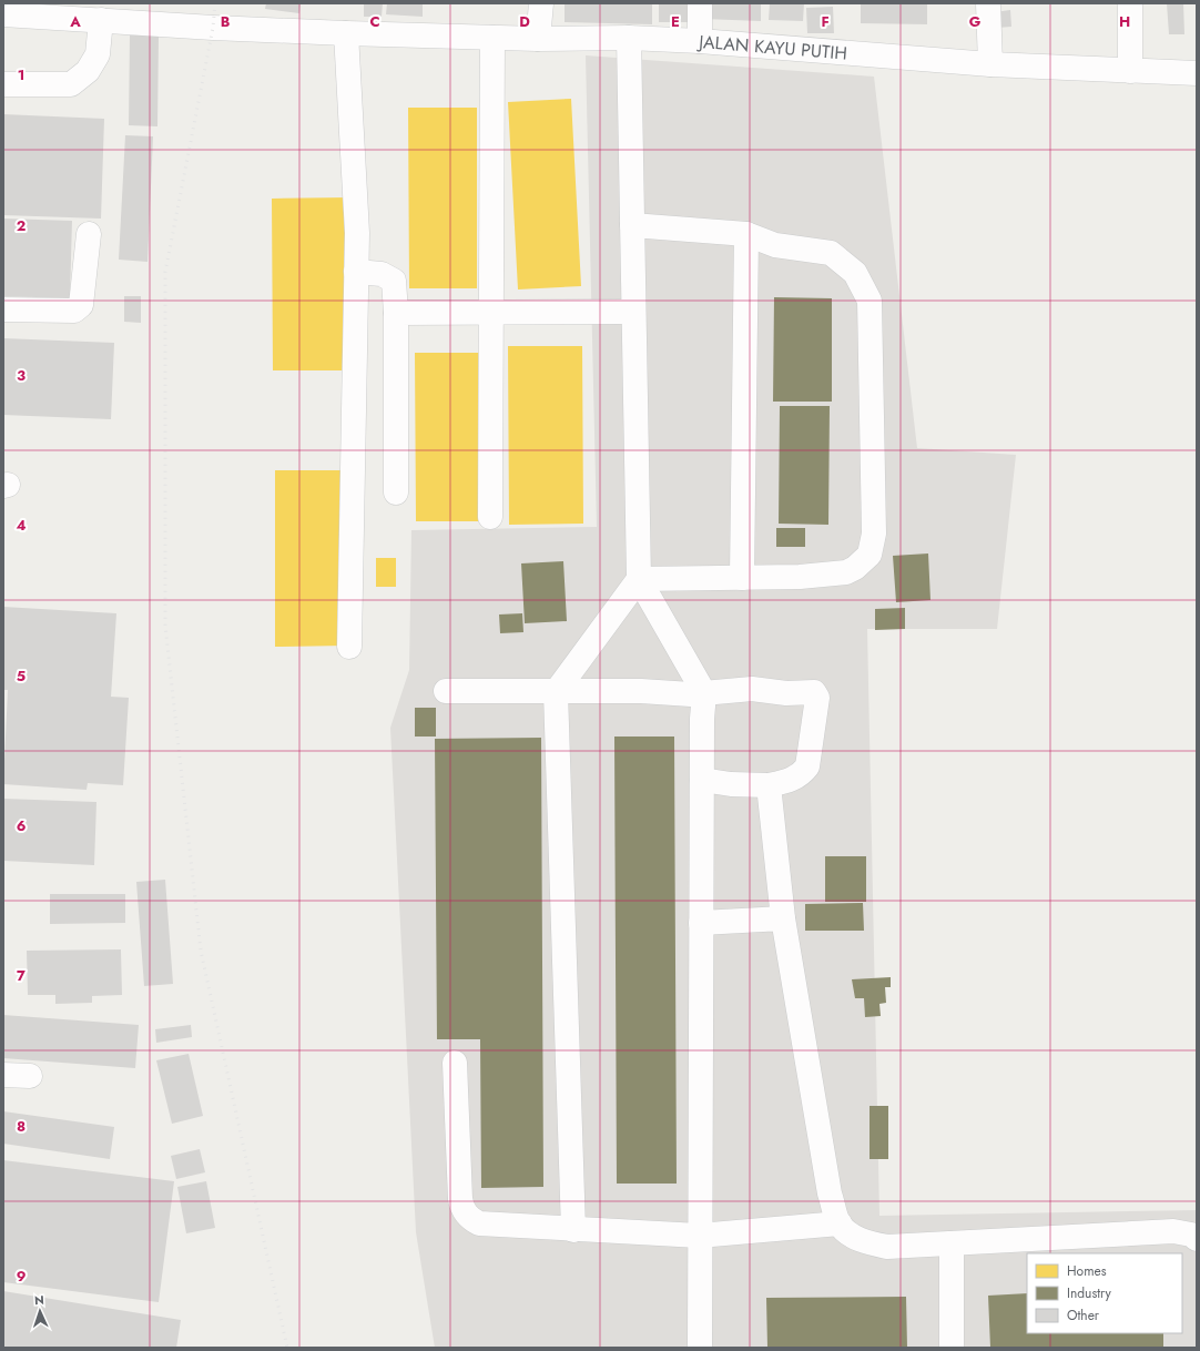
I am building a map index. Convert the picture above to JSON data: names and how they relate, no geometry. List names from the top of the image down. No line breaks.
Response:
{"streets":{"street":["JALAN KAYU PUTIH"]},"legend":["Homes","Industry","Other"],"north":"top","grid":{"columns":["A","B","C","D","E","F","G","H"],"rows":["1","2","3","4","5","6","7","8","9"]}}
